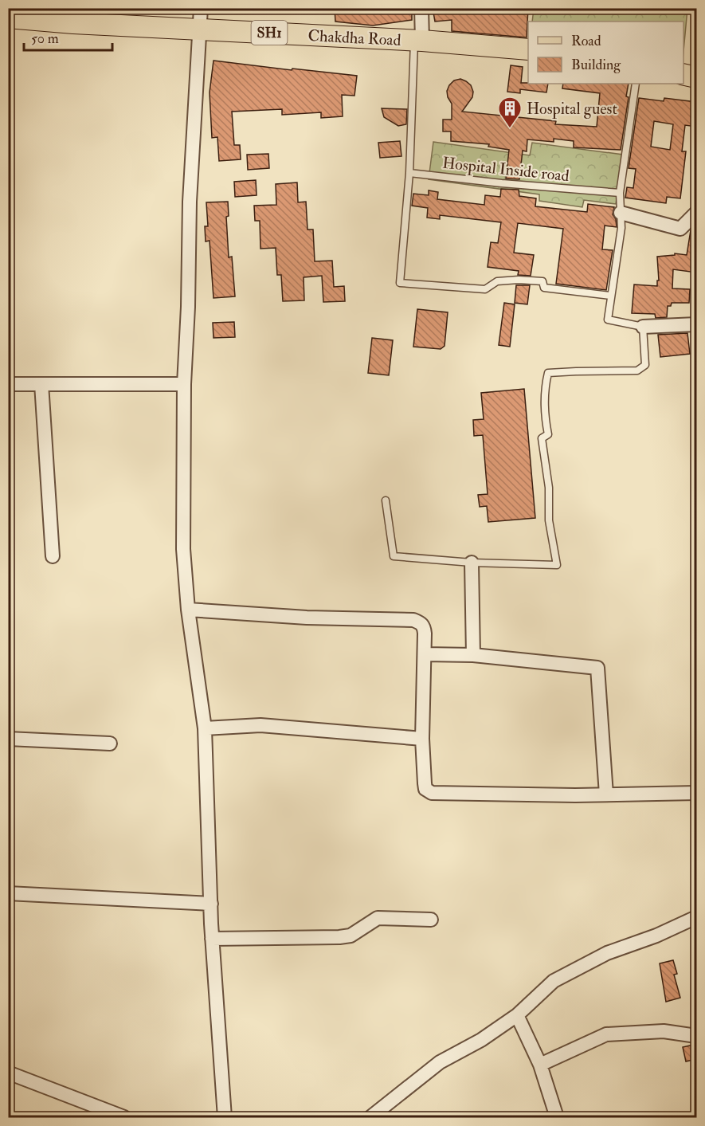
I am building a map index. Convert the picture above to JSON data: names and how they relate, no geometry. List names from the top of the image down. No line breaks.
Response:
{"streets":{"main road":["SH1","Chakdha Road"],"lane":["Hospital Inside road"]},"places":{"building":["Hospital guest"]},"legend":["Road","Building"],"scale_bar":"50 m"}
